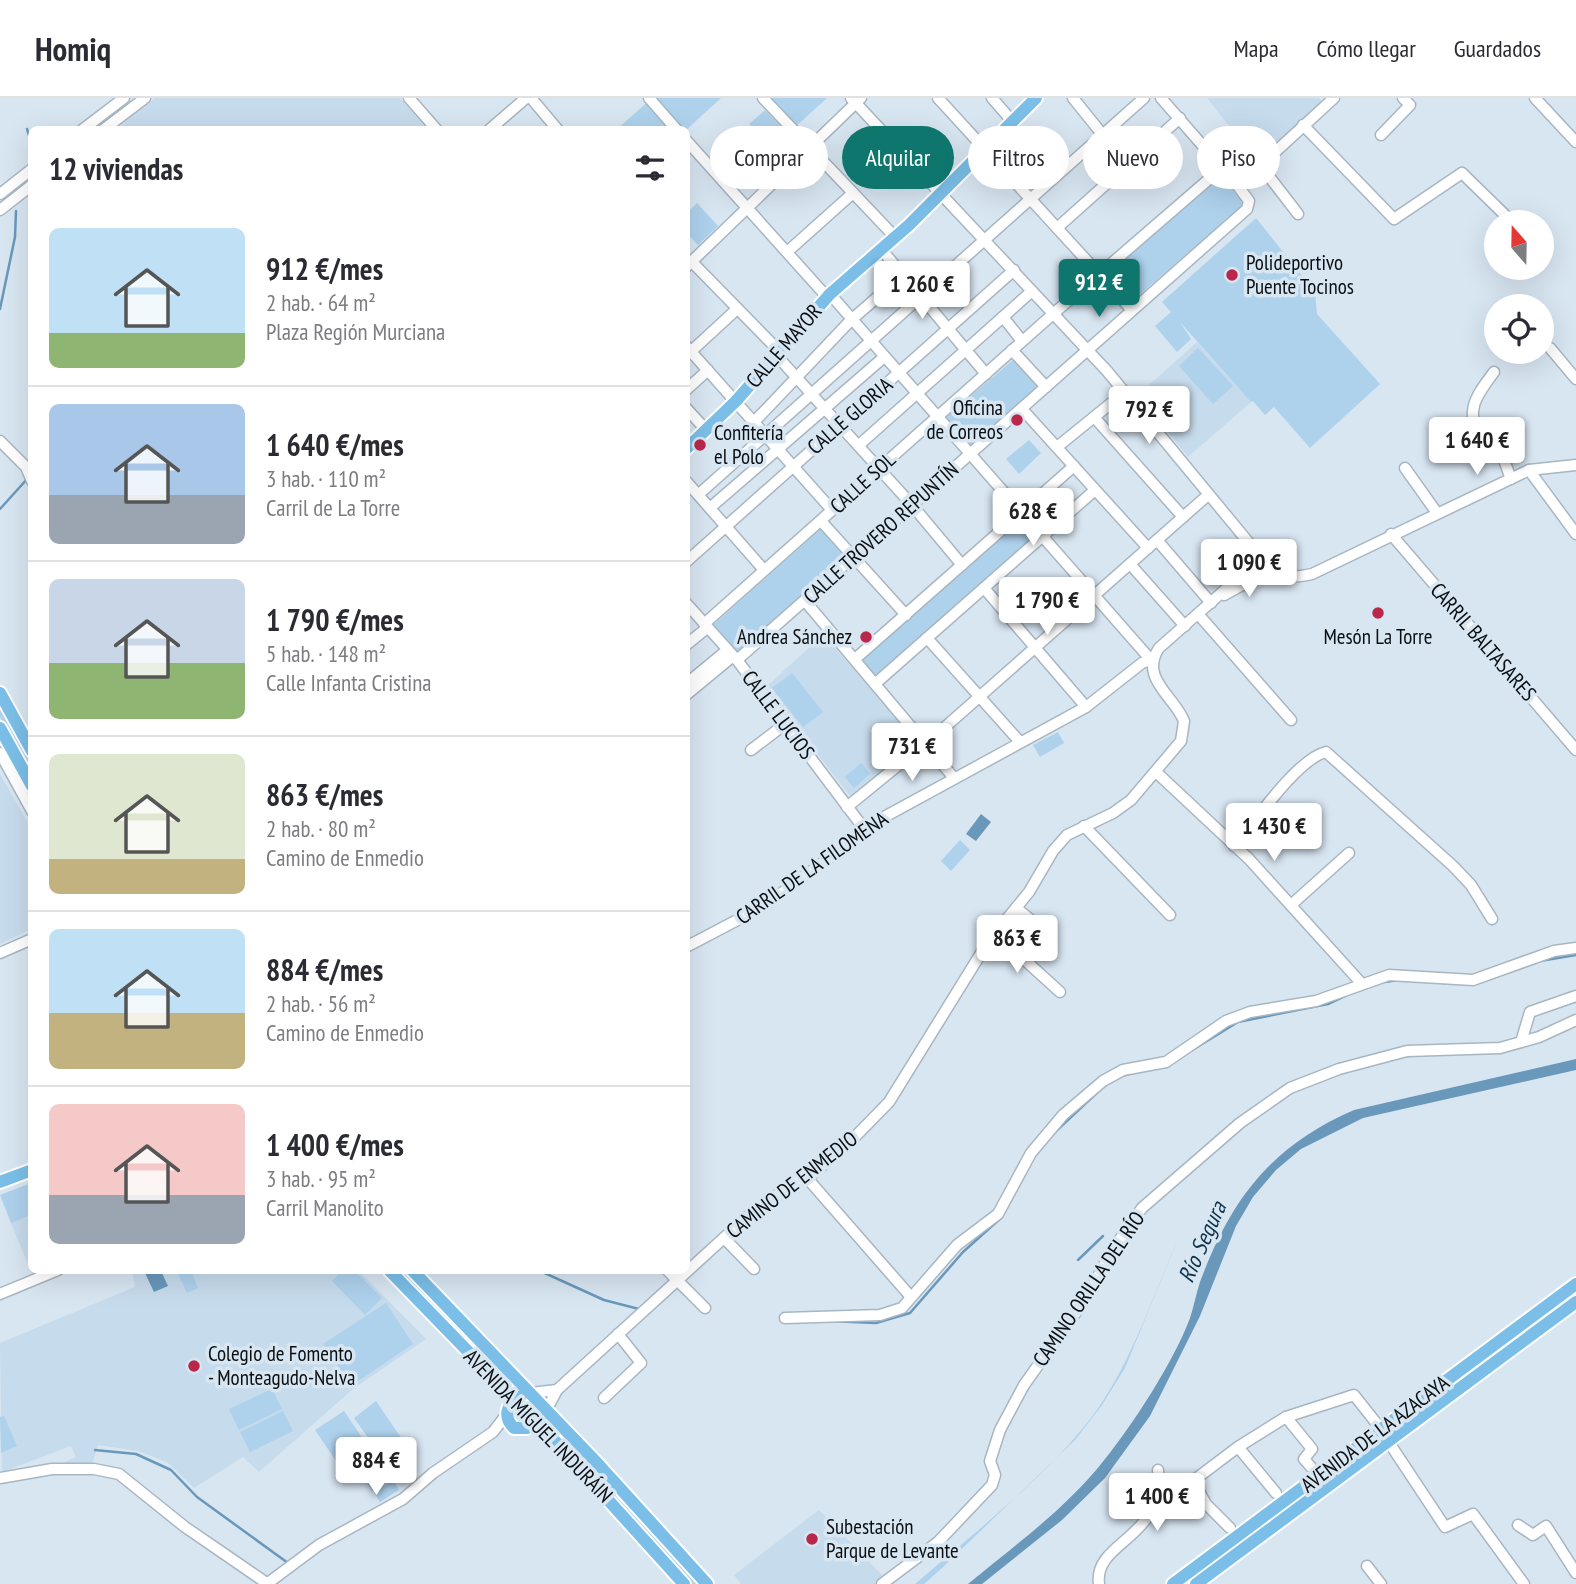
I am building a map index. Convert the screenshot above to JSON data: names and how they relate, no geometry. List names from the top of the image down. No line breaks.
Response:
{"streets":{"main road":["CALLE MAYOR","AVENIDA MIGUEL INDURÁIN","AVENIDA DE LA AZACAYA"],"street":["CALLE GLORIA","CALLE SOL","CALLE TROVERO REPUNTÍN","CARRIL BALTASARES","CALLE LUCIOS","CARRIL DE LA FILOMENA","CAMINO DE ENMEDIO","CAMINO ORILLA DEL RÍO"]},"crossings":[["CALLE SOL","CALLE LUCIOS"],["CALLE TROVERO REPUNTÍN","CALLE LUCIOS"],["CALLE LUCIOS","CARRIL DE LA FILOMENA"],["CARRIL DE LA FILOMENA","CAMINO DE ENMEDIO"],["CAMINO DE ENMEDIO","AVENIDA MIGUEL INDURÁIN"]],"water":["Río Segura"],"places":["Polideportivo Puente Tocinos","Oficina de Correos","Confitería el Polo","Mesón La Torre","Andrea Sánchez","Colegio de Fomento - Monteagudo-Nelva","Subestación Parque de Levante"],"north":"top","page":{"header":"Homiq","nav":["Mapa","Cómo llegar","Guardados"],"chip":["Comprar","Alquilar","Filtros","Nuevo","Piso"],"heading":"12 viviendas","list":[{"name":"912 €/mes","note":"2 hab. · 64 m² · Plaza Región Murciana"},{"name":"1 640 €/mes","note":"3 hab. · 110 m² · Carril de La Torre"},{"name":"1 790 €/mes","note":"5 hab. · 148 m² · Calle Infanta Cristina"},{"name":"863 €/mes","note":"2 hab. · 80 m² · Camino de Enmedio"},{"name":"884 €/mes","note":"2 hab. · 56 m² · Camino de Enmedio"},{"name":"1 400 €/mes","note":"3 hab. · 95 m² · Carril Manolito"}],"price":["912 €","1 260 €","792 €","1 640 €","628 €","1 090 €","1 790 €","731 €","1 430 €","863 €","884 €","1 400 €"]}}
